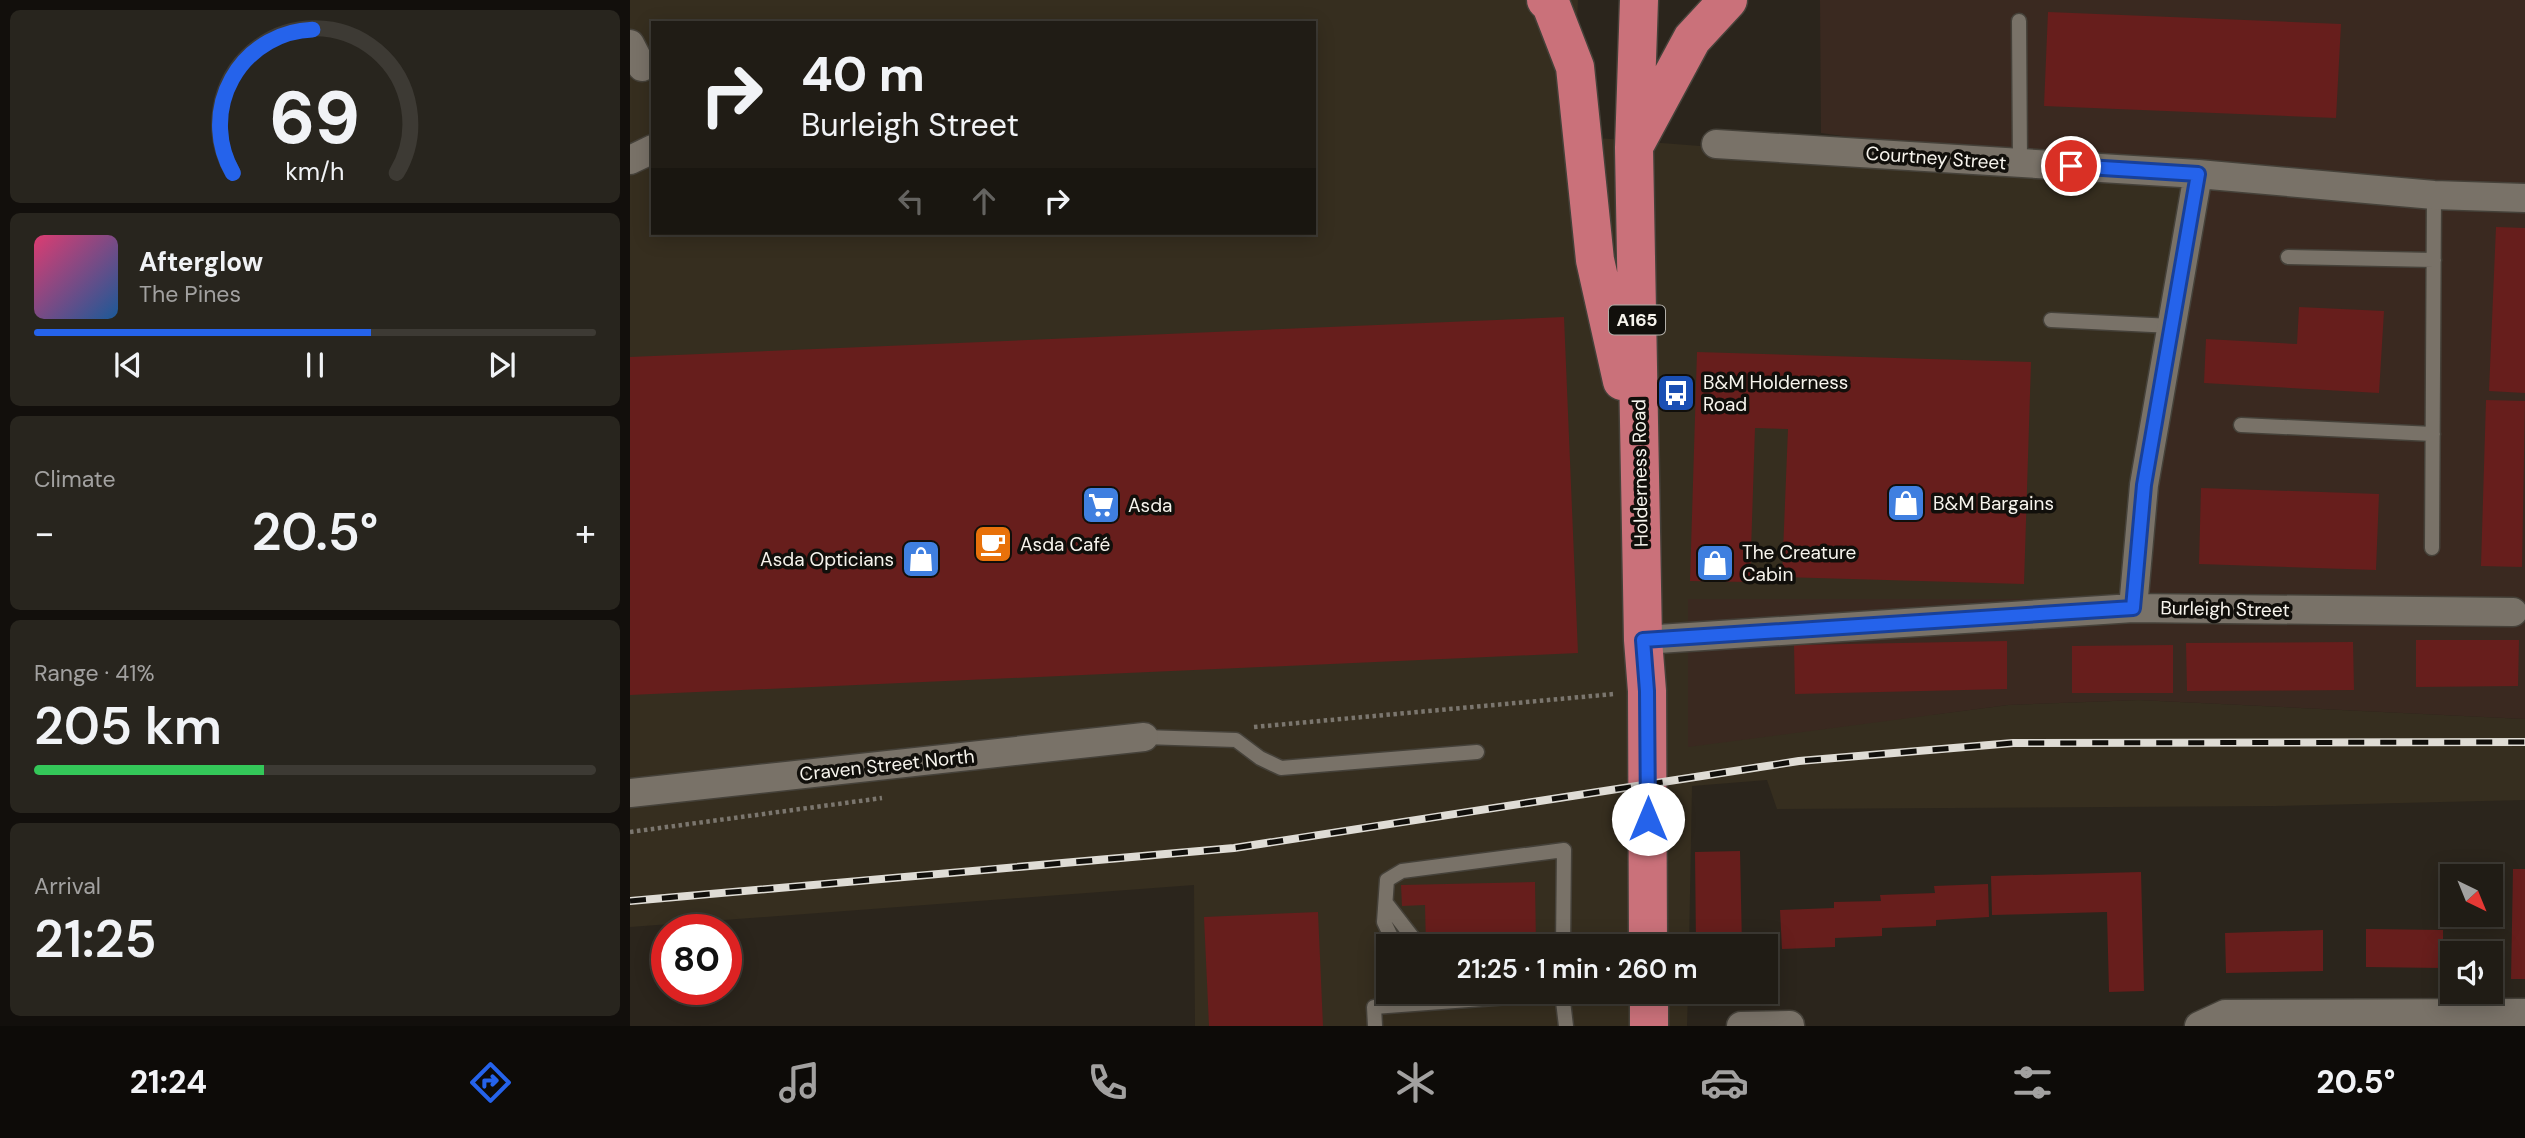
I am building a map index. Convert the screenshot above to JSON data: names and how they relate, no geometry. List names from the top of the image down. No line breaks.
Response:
{"streets":{"highway":["A165","Holderness Road"],"street":["Courtney Street","Burleigh Street","Craven Street North"]},"crossings":[["Holderness Road","Burleigh Street"]],"places":{"bus stop":["B&M Holderness Road"],"shop":["B&M Bargains","Asda Opticians","The Creature Cabin"],"supermarket":["Asda"],"cafe":["Asda Café"]},"north":"bottom right","page":{"turn":["40 m","Burleigh Street"],"song":["Afterglow","The Pines"],"tile":["Climate",["Range · 41%","205 km"],["Arrival","21:25"]],"heat":["−","20.5°","+"],"limit":"80","trip":"21:25 · 1 min · 260 m","tabs":["21:24","20.5°"],"gauge":["69","km/h"]}}
